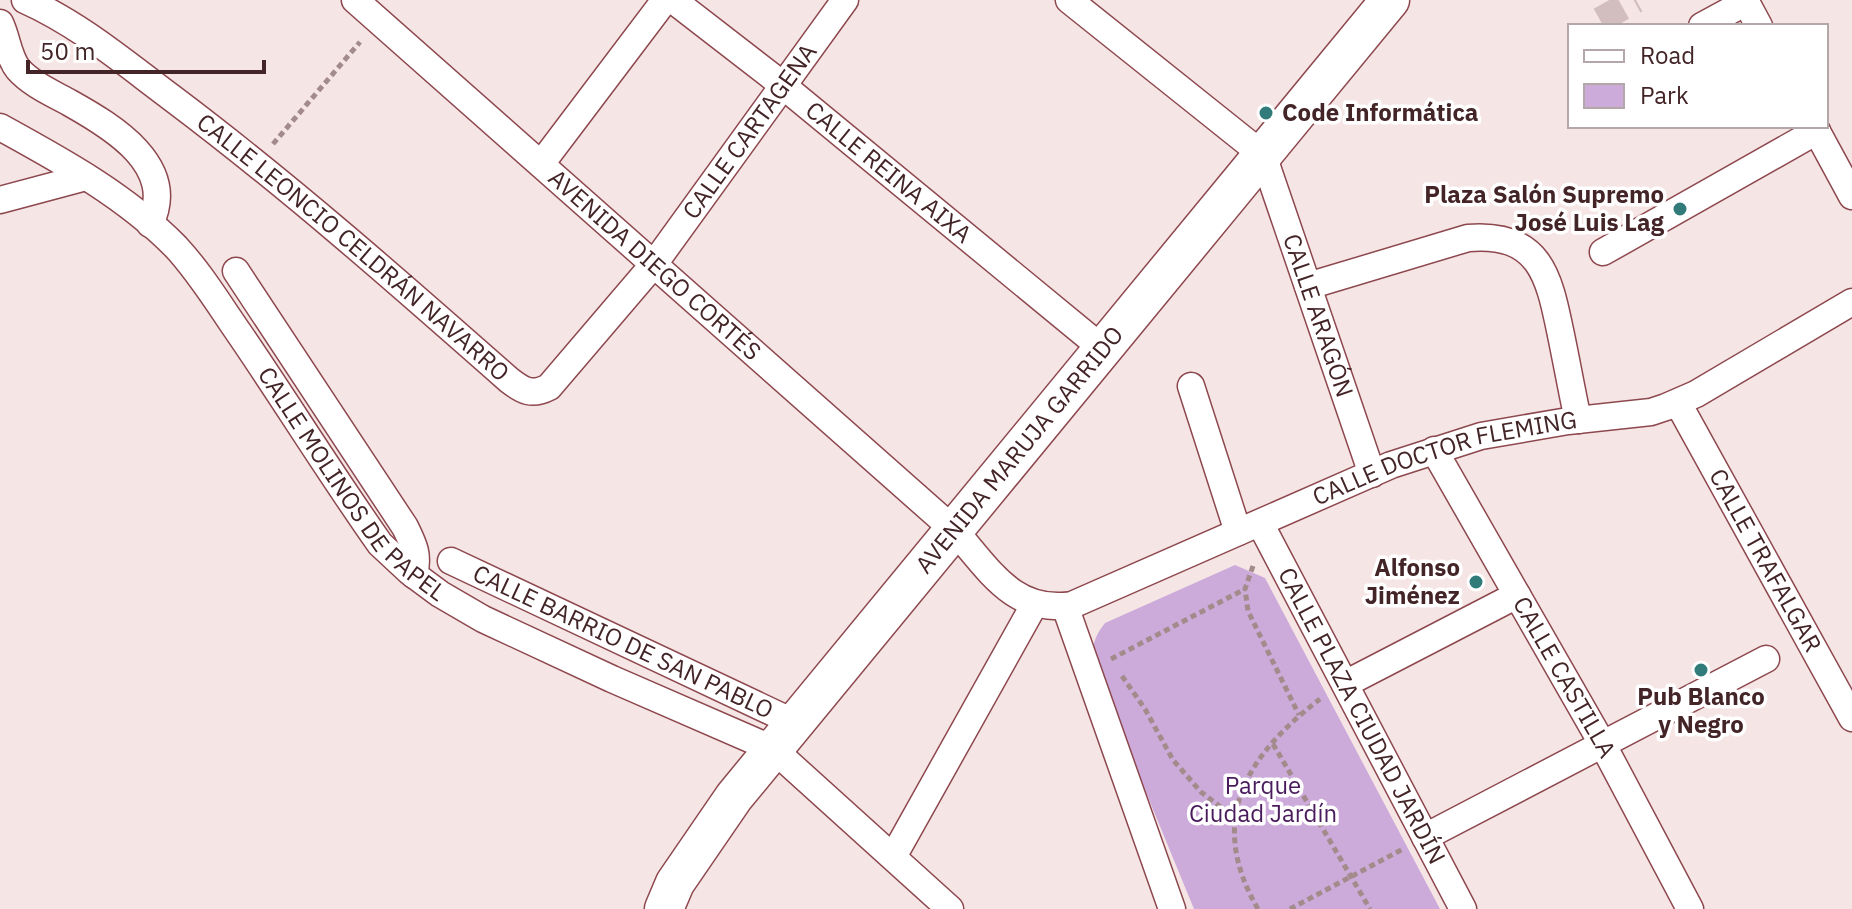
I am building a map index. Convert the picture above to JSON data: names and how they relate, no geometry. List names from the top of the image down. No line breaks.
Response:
{"streets":{"main road":["AVENIDA MARUJA GARRIDO"],"street":["CALLE CARTAGENA","CALLE REINA AIXA","CALLE LEONCIO CELDRÁN NAVARRO","AVENIDA DIEGO CORTÉS","CALLE ARAGÓN","CALLE DOCTOR FLEMING","CALLE MOLINOS DE PAPEL","CALLE TRAFALGAR","CALLE BARRIO DE SAN PABLO","CALLE CASTILLA","CALLE PLAZA CIUDAD JARDÍN"]},"crossings":[["CALLE CARTAGENA","CALLE REINA AIXA"],["CALLE CARTAGENA","CALLE LEONCIO CELDRÁN NAVARRO"],["CALLE CARTAGENA","AVENIDA DIEGO CORTÉS"],["CALLE REINA AIXA","AVENIDA MARUJA GARRIDO"],["CALLE LEONCIO CELDRÁN NAVARRO","AVENIDA DIEGO CORTÉS"],["AVENIDA DIEGO CORTÉS","AVENIDA MARUJA GARRIDO"],["CALLE ARAGÓN","AVENIDA MARUJA GARRIDO"],["CALLE ARAGÓN","CALLE DOCTOR FLEMING"],["AVENIDA MARUJA GARRIDO","CALLE MOLINOS DE PAPEL"],["AVENIDA MARUJA GARRIDO","CALLE BARRIO DE SAN PABLO"],["CALLE DOCTOR FLEMING","CALLE TRAFALGAR"],["CALLE DOCTOR FLEMING","CALLE CASTILLA"],["CALLE DOCTOR FLEMING","CALLE PLAZA CIUDAD JARDÍN"],["CALLE MOLINOS DE PAPEL","CALLE BARRIO DE SAN PABLO"]],"parks":["Parque Ciudad Jardín"],"places":["Code Informática","Plaza Salón Supremo José Luis Lag","Alfonso Jiménez","Pub Blanco y Negro"],"legend":["Road","Park"],"scale_bar":"50 m"}
